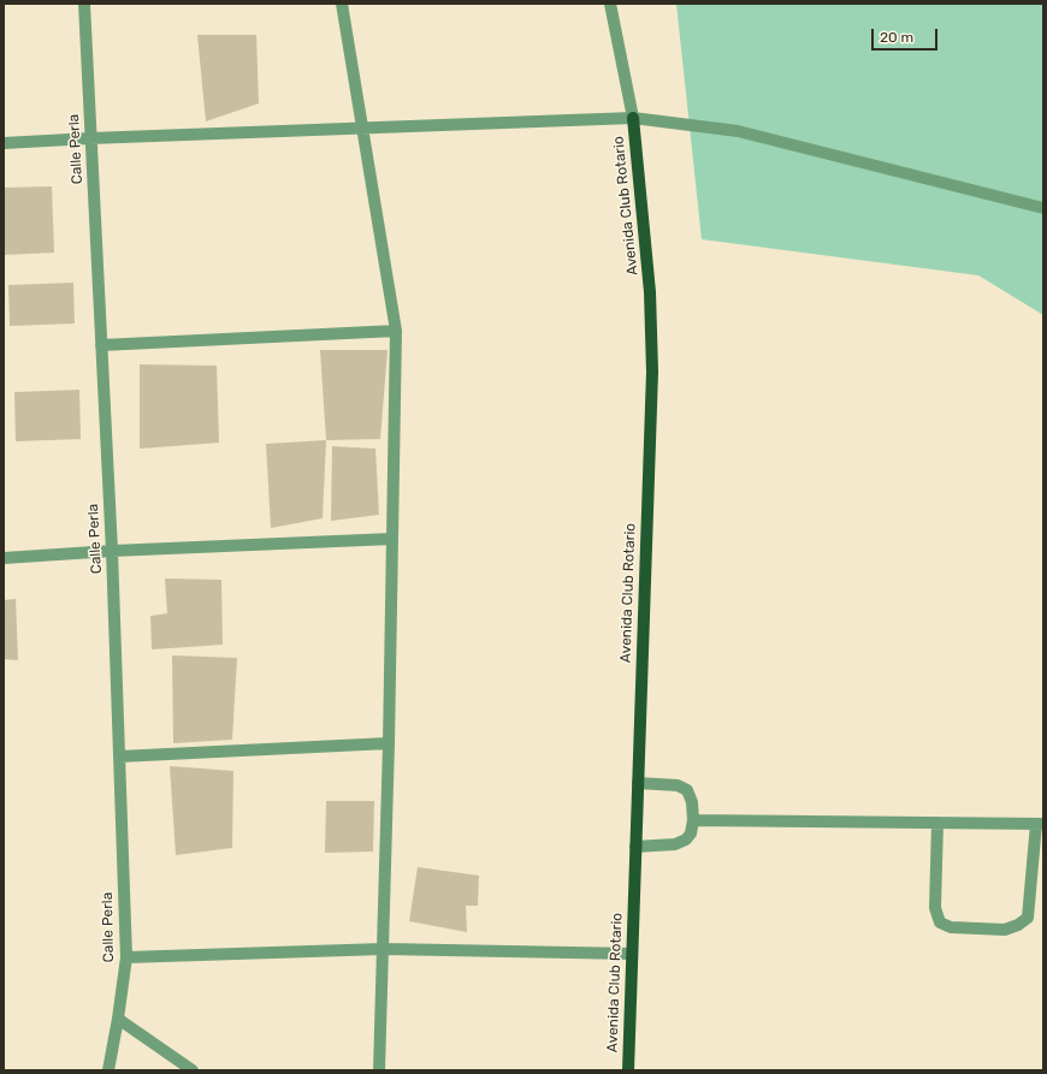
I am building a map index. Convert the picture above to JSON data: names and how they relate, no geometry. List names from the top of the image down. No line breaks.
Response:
{"streets":{"main road":["Avenida Club Rotario"],"street":["Calle Perla"]},"scale_bar":"20 m"}
